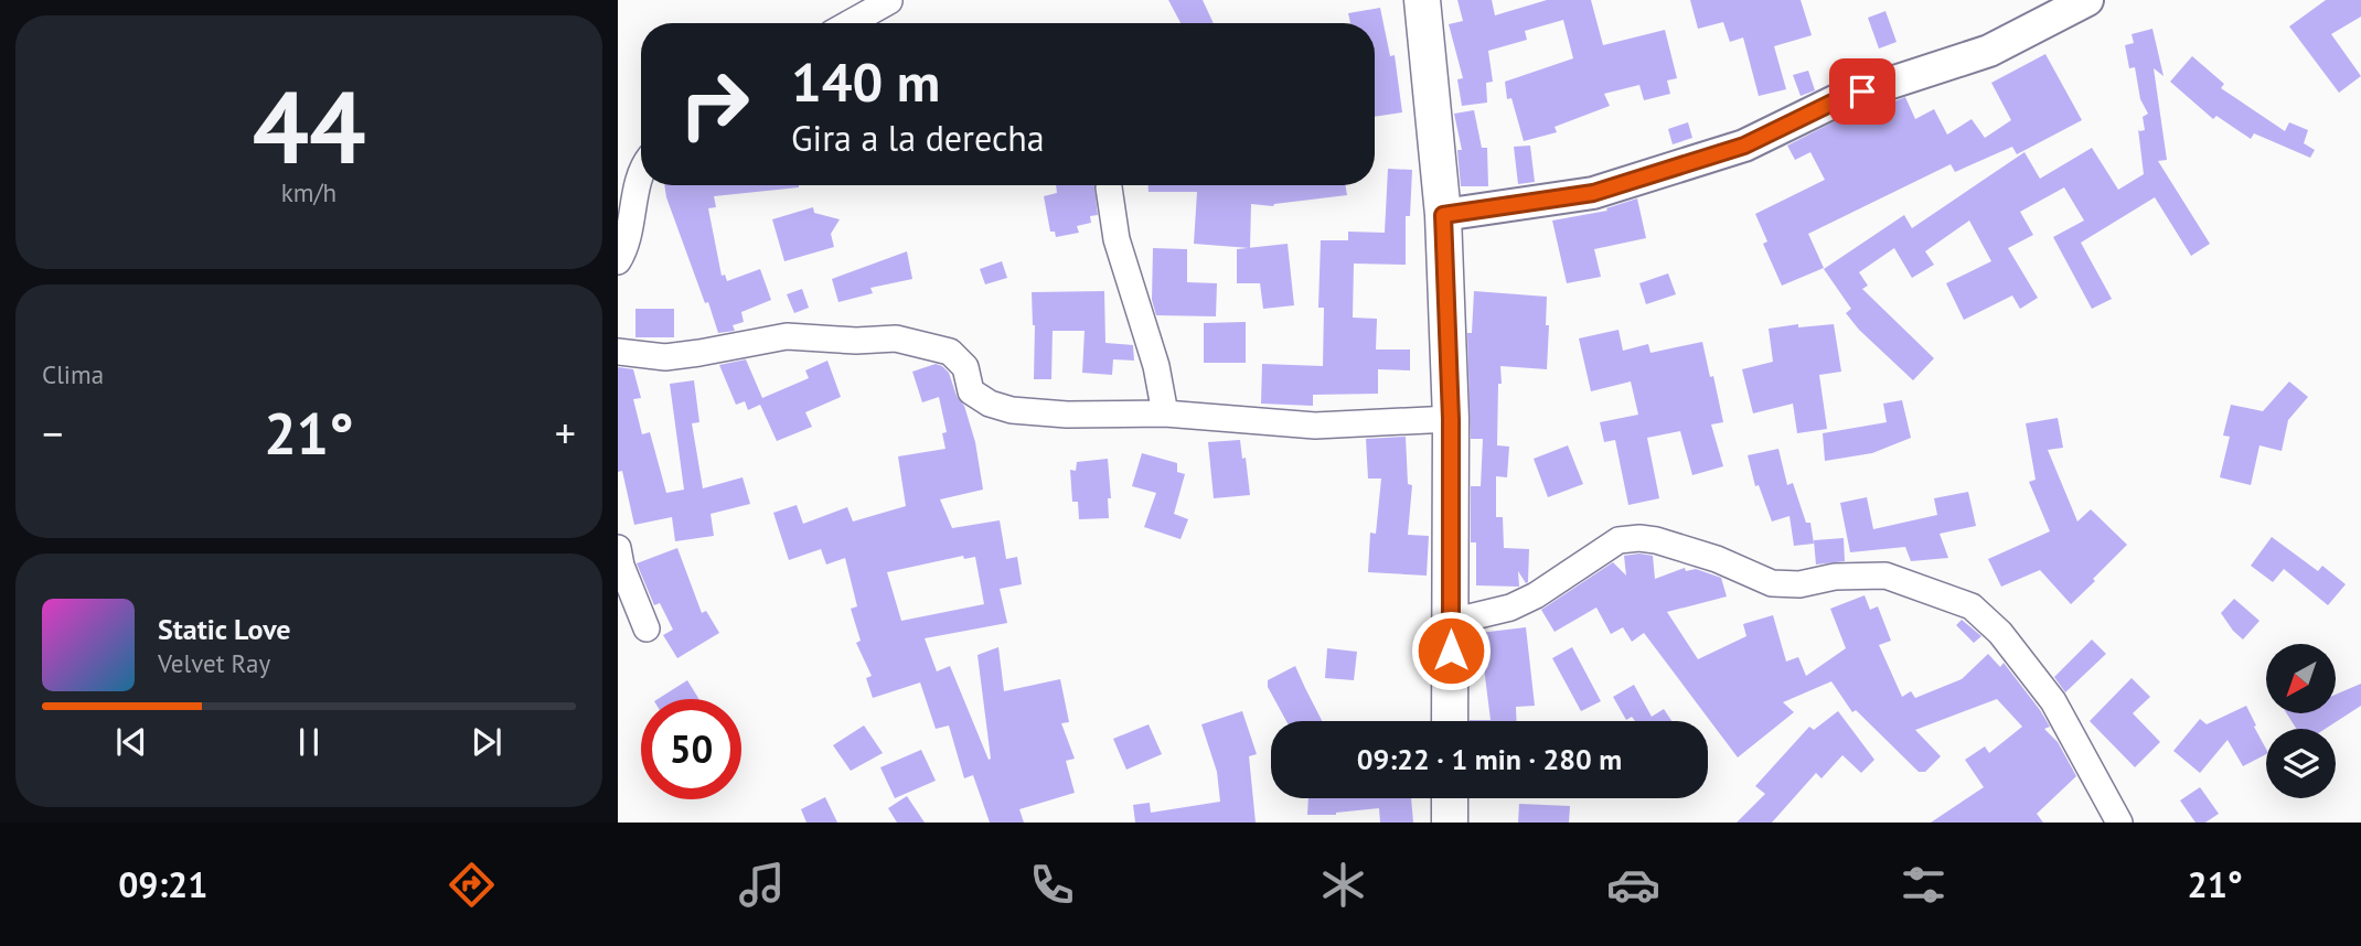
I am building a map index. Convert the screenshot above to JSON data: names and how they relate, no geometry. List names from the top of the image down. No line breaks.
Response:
{"north":"bottom left","page":{"tile":[["44","km/h"],"Clima"],"turn":["140 m","Gira a la derecha"],"heat":["−","21°","+"],"song":["Static Love","Velvet Ray"],"limit":"50","trip":"09:22 · 1 min · 280 m","tabs":["09:21","21°"]}}
